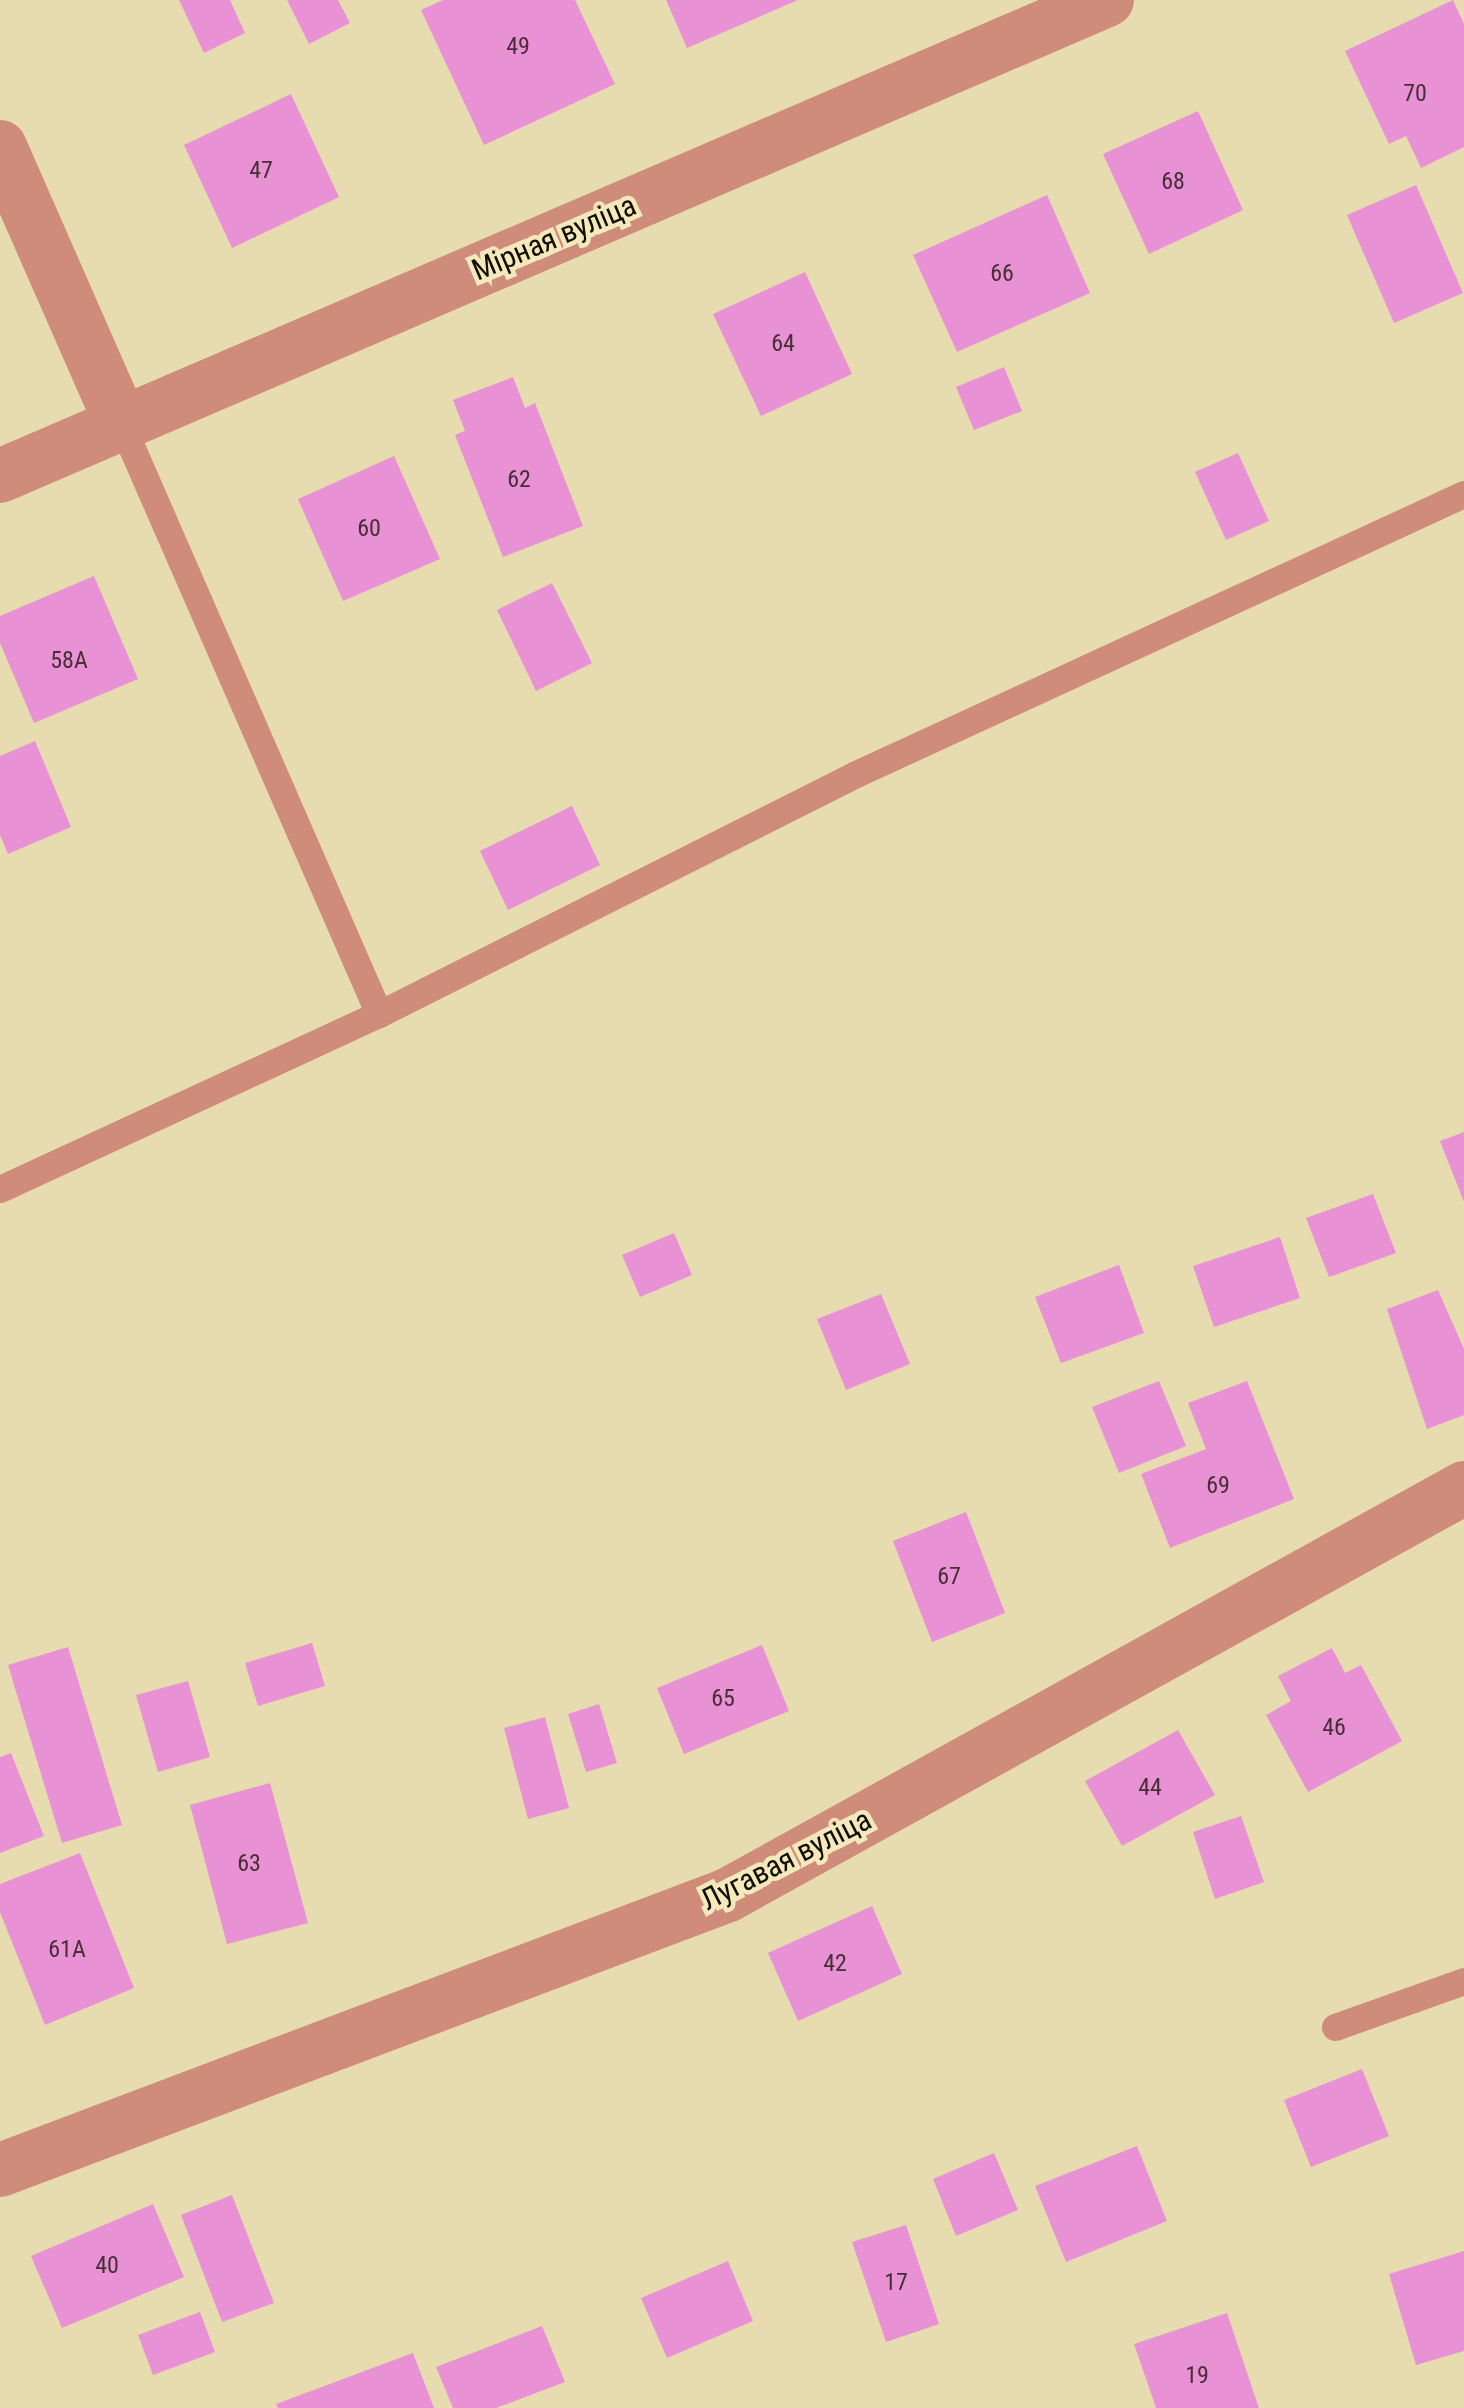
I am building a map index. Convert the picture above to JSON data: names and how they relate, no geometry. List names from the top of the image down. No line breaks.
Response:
{"streets":{"street":["Мірная вуліца","Лугавая вуліца"]},"house_numbers":["49","70","47","68","66","64","62","60","58А","69","67","65","46","44","63","61А","42","40","17","19"]}
